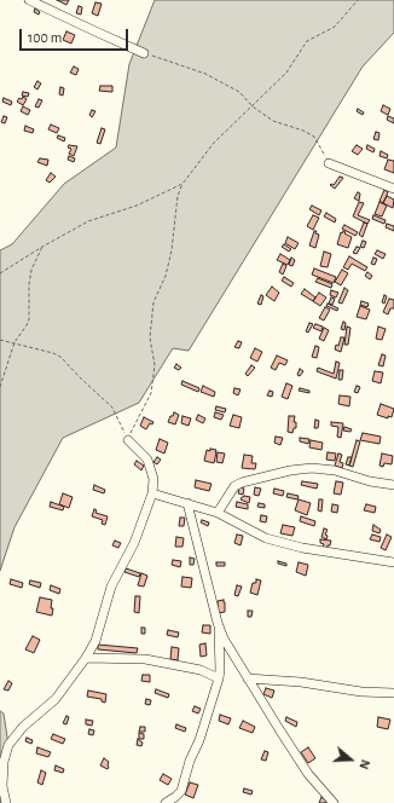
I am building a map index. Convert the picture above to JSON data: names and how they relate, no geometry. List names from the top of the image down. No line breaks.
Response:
{"scale_bar":"100 m","north":"right"}
